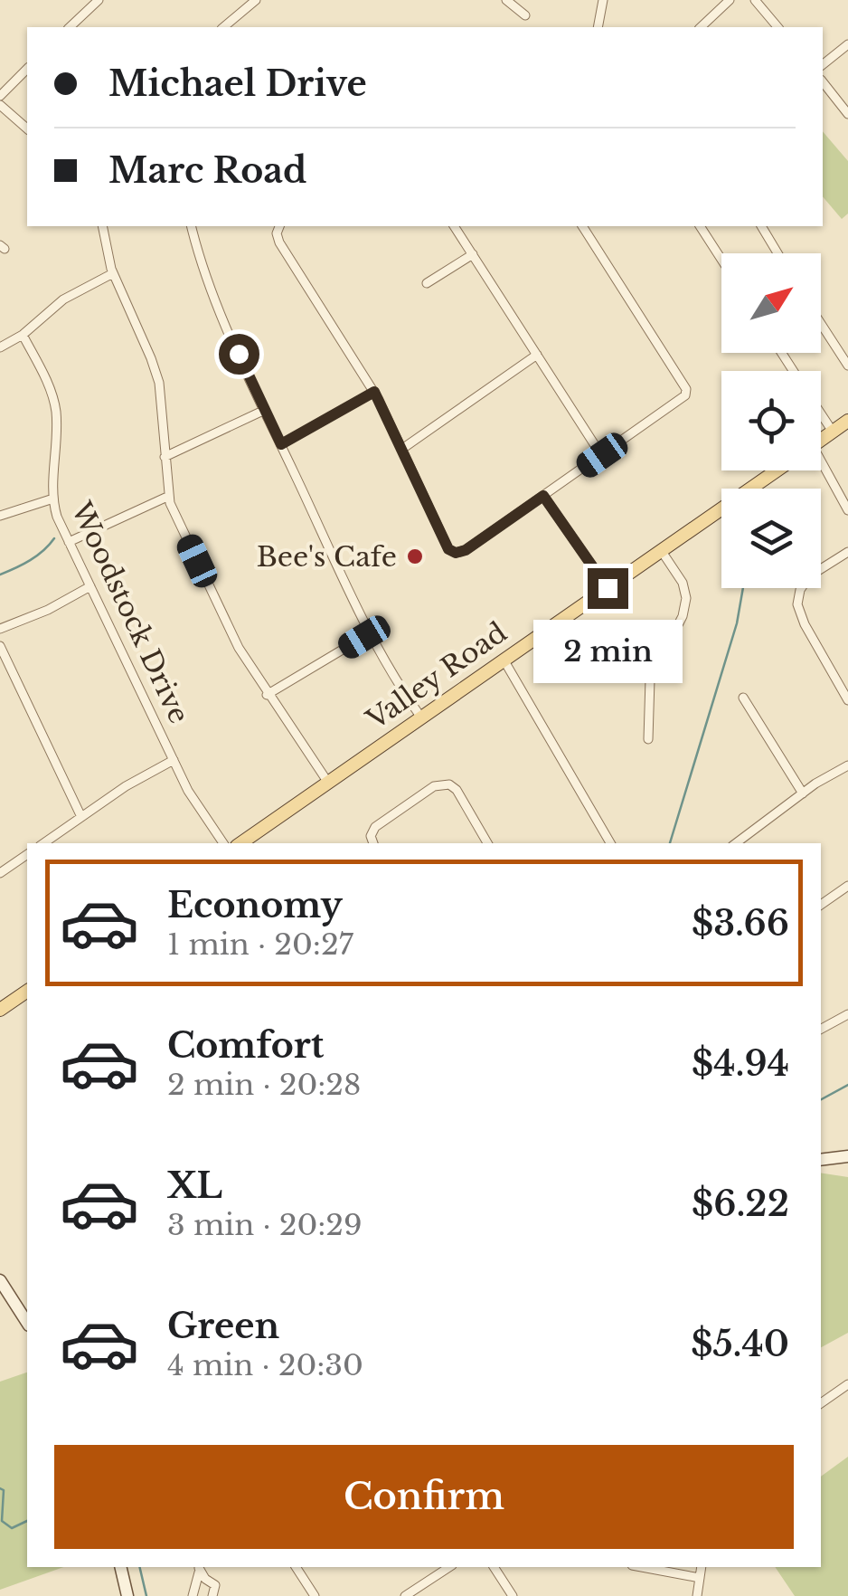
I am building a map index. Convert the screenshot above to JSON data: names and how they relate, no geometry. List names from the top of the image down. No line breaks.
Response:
{"streets":{"main road":["Valley Road"],"street":["Woodstock Drive"]},"places":["Bee's Cafe"],"north":"top right","page":{"banner":["Michael Drive","Marc Road"],"bubble":"2 min","list":[{"name":"Economy","note":"1 min · 20:27","value":"$3.66"},{"name":"Comfort","note":"2 min · 20:28","value":"$4.94"},{"name":"XL","note":"3 min · 20:29","value":"$6.22"},{"name":"Green","note":"4 min · 20:30","value":"$5.40"}],"buttons":"Confirm"}}
